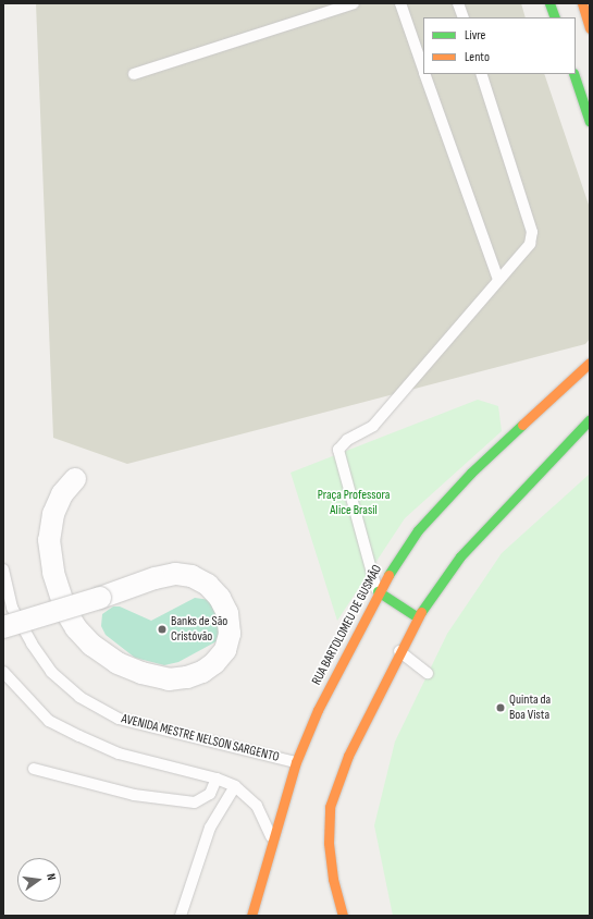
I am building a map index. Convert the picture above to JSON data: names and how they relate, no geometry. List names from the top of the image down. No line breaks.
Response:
{"streets":{"main road":["RUA BARTOLOMEU DE GUSMÃO"],"lane":["AVENIDA MESTRE NELSON SARGENTO"]},"crossings":[["RUA BARTOLOMEU DE GUSMÃO","AVENIDA MESTRE NELSON SARGENTO"]],"parks":["Praça Professora Alice Brasil"],"places":["Banks de São Cristóvão","Quinta da Boa Vista"],"legend":["Livre","Lento"],"north":"right"}
